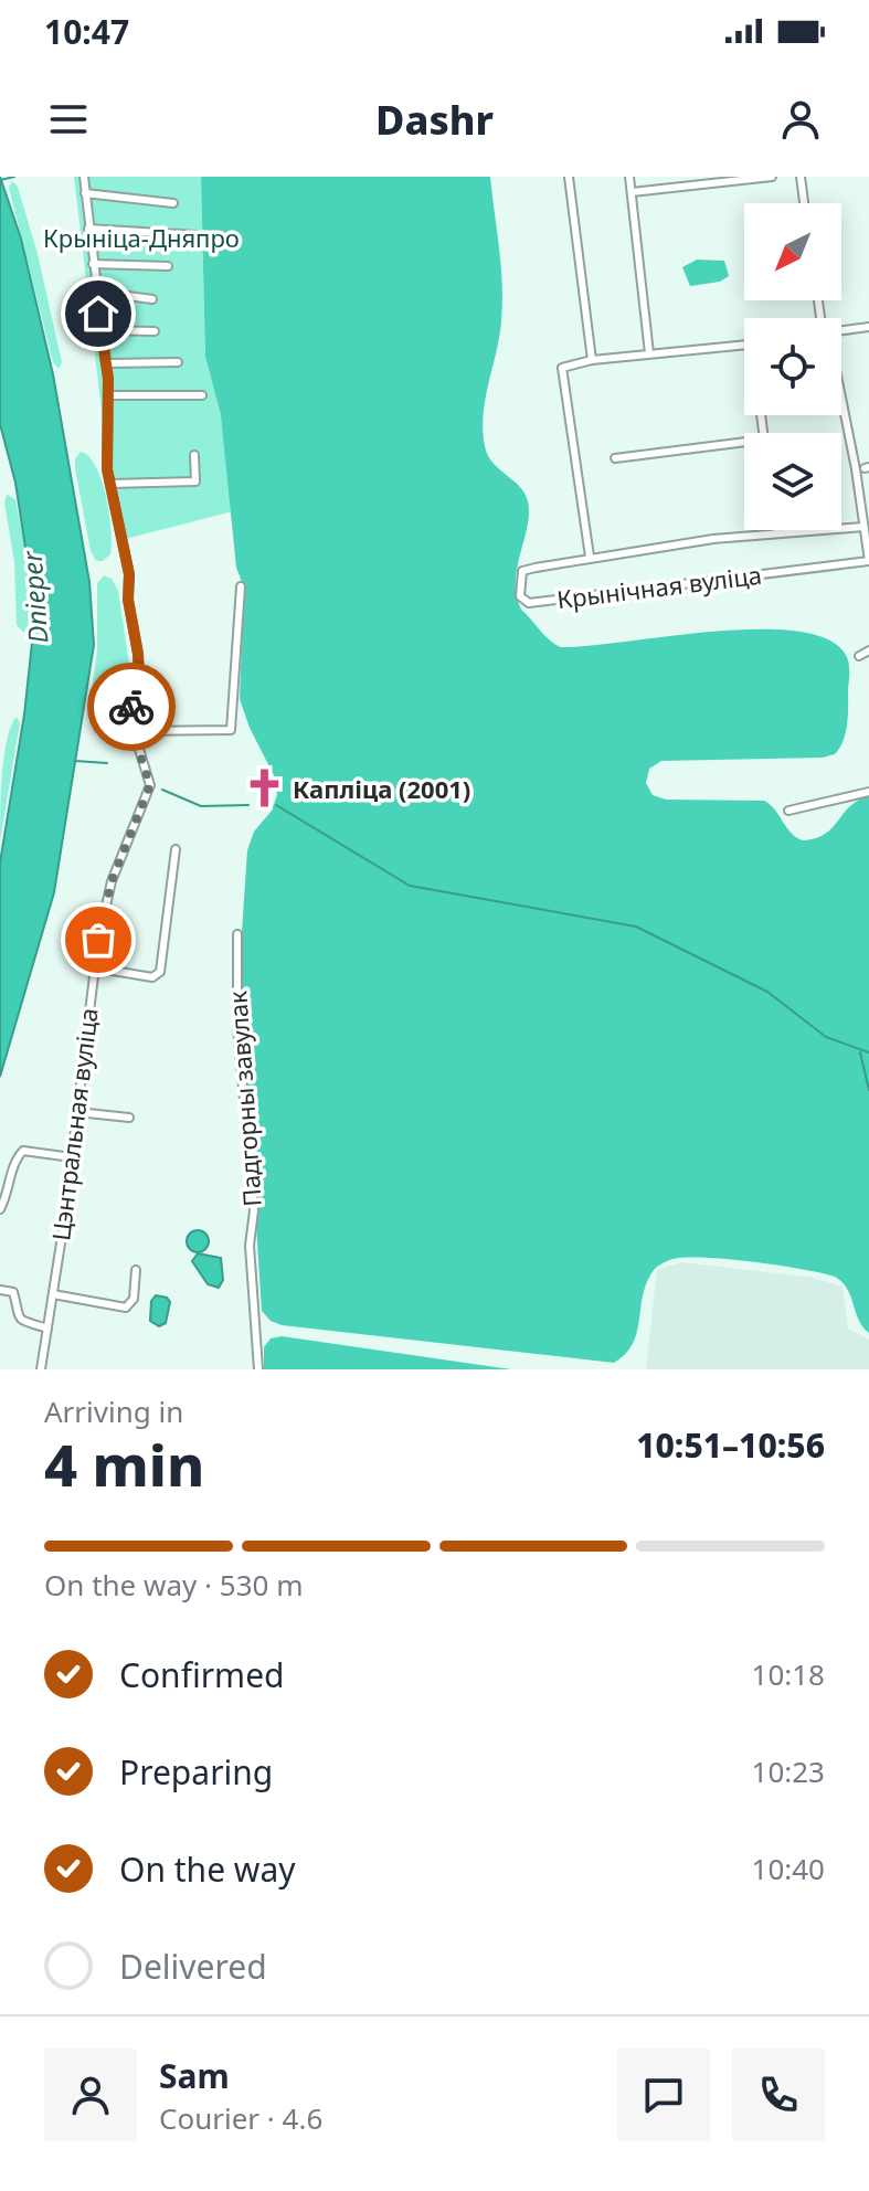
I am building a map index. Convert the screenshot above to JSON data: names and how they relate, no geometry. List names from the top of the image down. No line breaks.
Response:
{"streets":{"street":["Крынічная вуліца","Падгорны завулак","Цэнтральная вуліца"]},"water":["Dnieper"],"parks":["Крыніца-Дняпро"],"places":{"church":["Капліца (2001)"]},"north":"bottom left","page":{"status":"10:47","header":"Dashr","heading":["4 min","Arriving in","10:51–10:56"],"panel":["Sam","Courier · 4.6"],"bar":"On the way · 530 m","list":[["Confirmed","10:18"],["Preparing","10:23"],["On the way","10:40"],"Delivered"]}}
